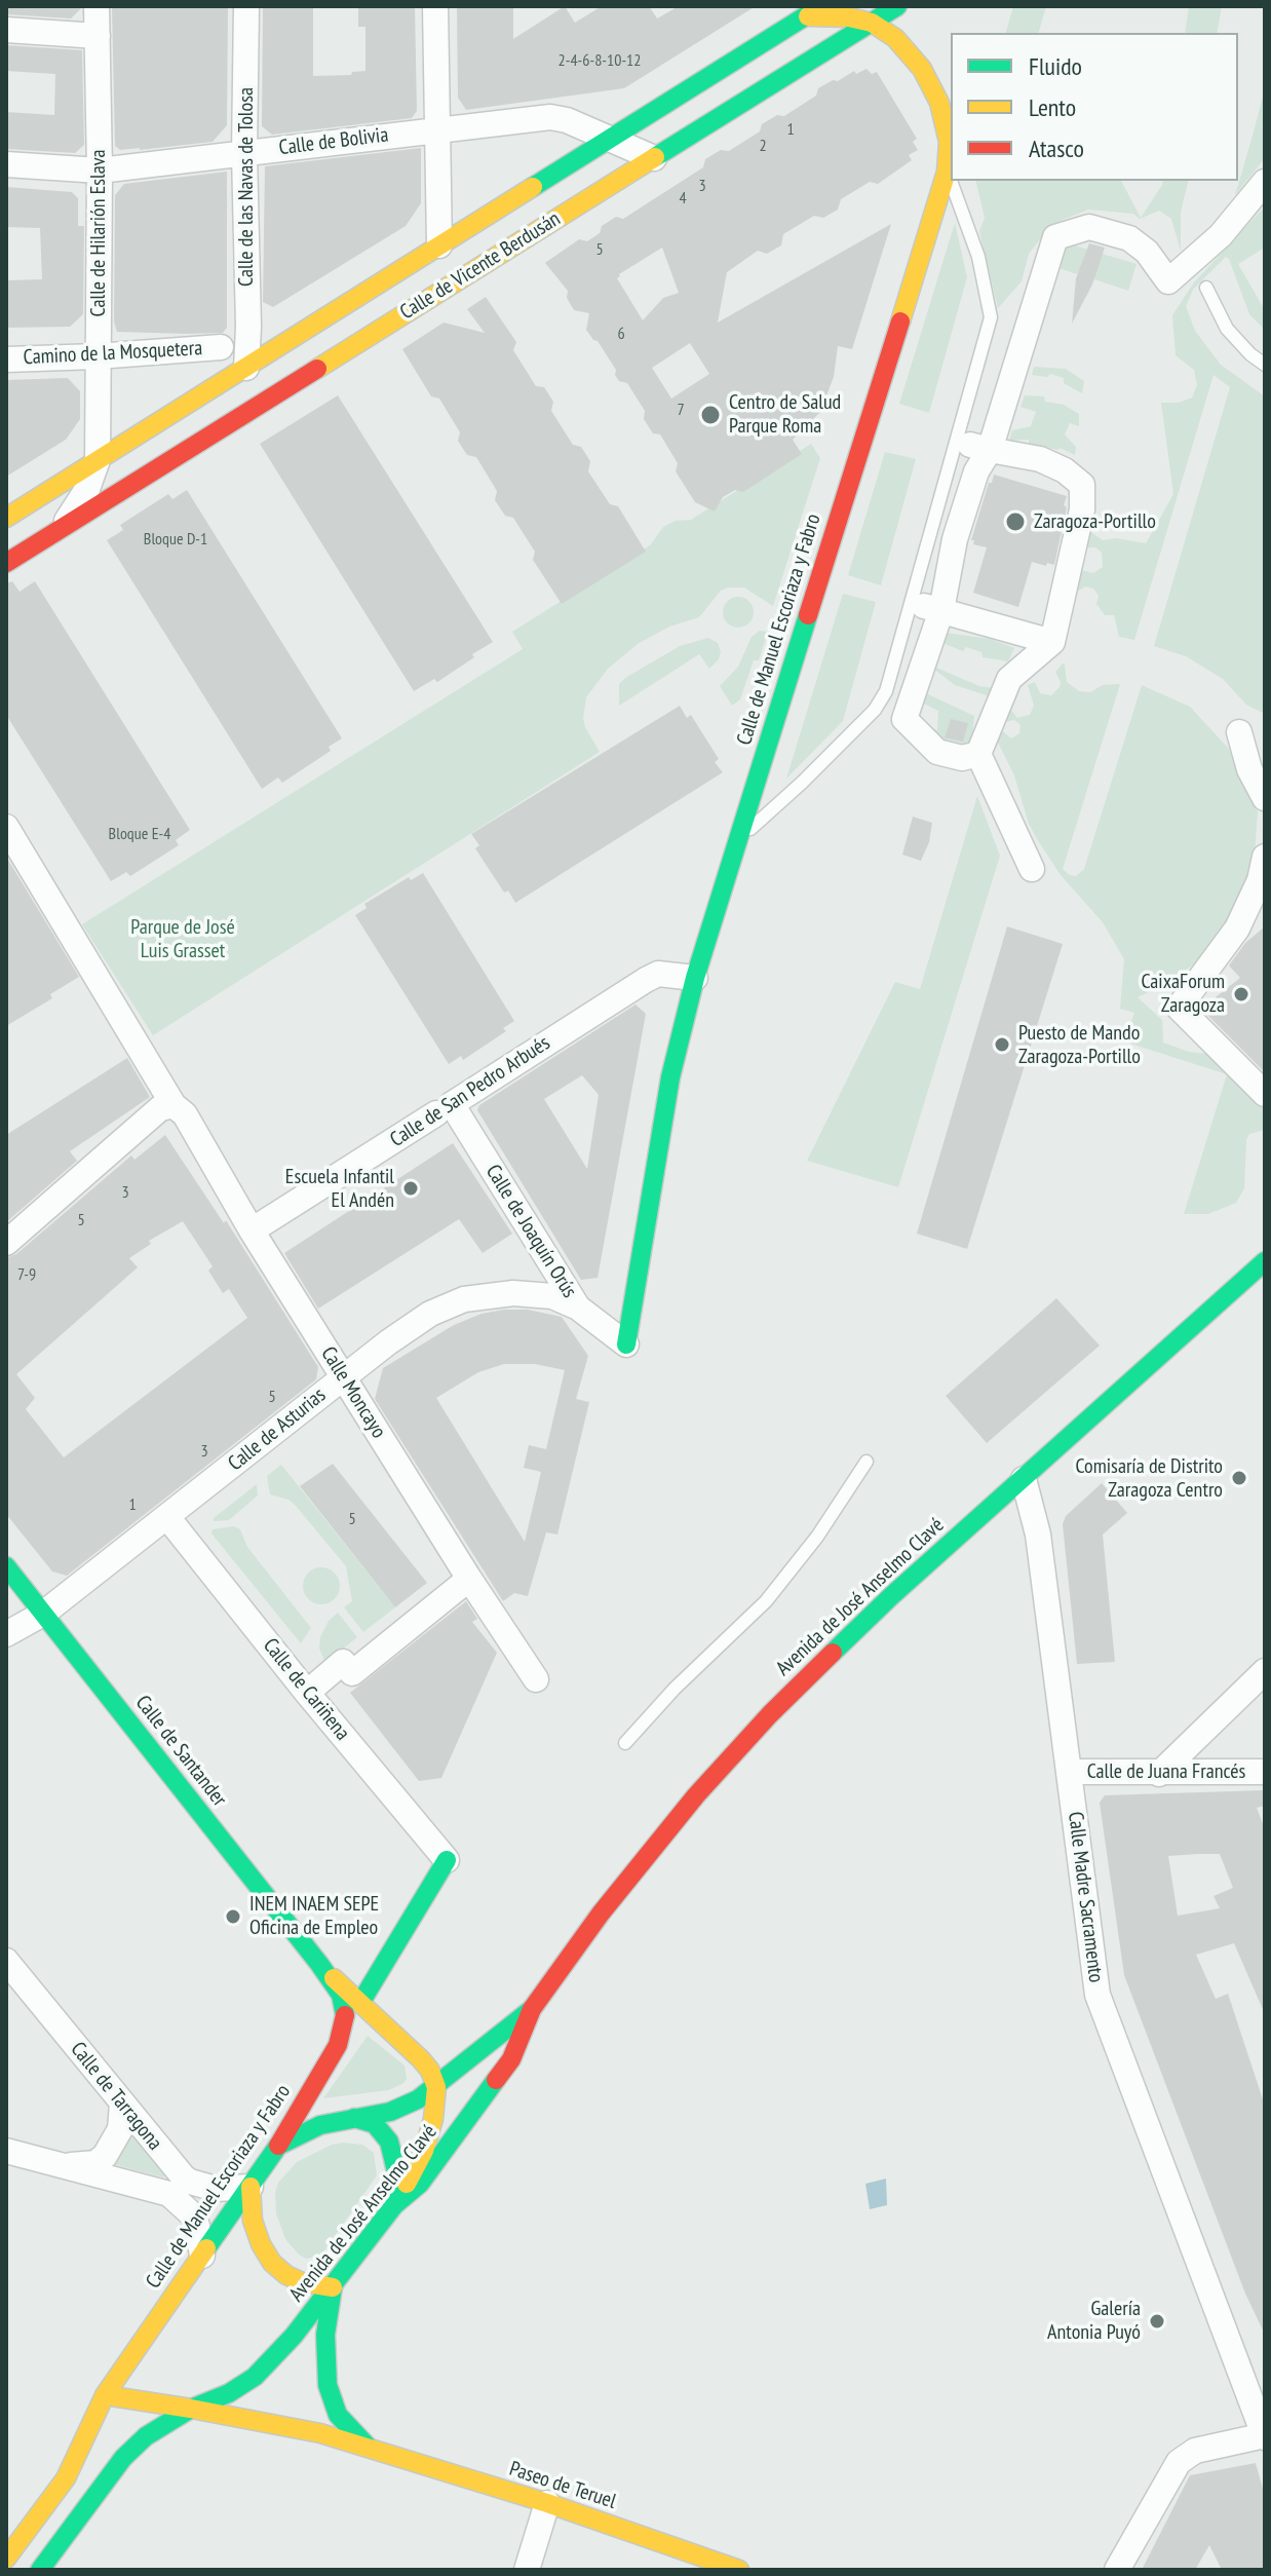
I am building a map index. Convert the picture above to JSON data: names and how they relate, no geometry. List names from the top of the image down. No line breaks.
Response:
{"streets":{"main road":["Calle de Vicente Berdusán","Calle de Manuel Escoriaza y Fabro","Avenida de José Anselmo Clavé","Calle de Santander","Paseo de Teruel"],"street":["Calle de Bolivia","Calle de las Navas de Tolosa","Calle de Hilarión Eslava","Camino de la Mosquetera","Calle de San Pedro Arbués","Calle de Joaquín Orús","Calle Moncayo","Calle de Asturias","Calle de Cariñena","Calle de Juana Francés","Calle Madre Sacramento","Calle de Tarragona"]},"crossings":[["Calle de Bolivia","Calle de las Navas de Tolosa"],["Calle de Bolivia","Calle de Hilarión Eslava"],["Calle de Bolivia","Calle de Vicente Berdusán"],["Calle de las Navas de Tolosa","Calle de Vicente Berdusán"],["Calle de Hilarión Eslava","Calle de Vicente Berdusán"],["Calle de Hilarión Eslava","Camino de la Mosquetera"],["Calle de Vicente Berdusán","Calle de Manuel Escoriaza y Fabro"],["Calle de Manuel Escoriaza y Fabro","Calle de San Pedro Arbués"],["Calle de Manuel Escoriaza y Fabro","Calle de Joaquín Orús"],["Calle de Manuel Escoriaza y Fabro","Avenida de José Anselmo Clavé"],["Calle de Manuel Escoriaza y Fabro","Calle de Santander"],["Calle de Manuel Escoriaza y Fabro","Calle de Tarragona"],["Calle de Manuel Escoriaza y Fabro","Paseo de Teruel"],["Calle de San Pedro Arbués","Calle de Joaquín Orús"],["Calle de San Pedro Arbués","Calle Moncayo"],["Calle de Joaquín Orús","Calle de Asturias"],["Calle Moncayo","Calle de Asturias"],["Calle de Asturias","Calle de Cariñena"],["Calle de Asturias","Calle de Santander"],["Avenida de José Anselmo Clavé","Calle de Santander"],["Avenida de José Anselmo Clavé","Calle Madre Sacramento"],["Avenida de José Anselmo Clavé","Calle de Tarragona"],["Avenida de José Anselmo Clavé","Paseo de Teruel"],["Calle de Juana Francés","Calle Madre Sacramento"],["Calle de Tarragona","Paseo de Teruel"]],"parks":["Parque de José Luis Grasset"],"places":["Centro de Salud Parque Roma","Zaragoza-Portillo","CaixaForum Zaragoza","Puesto de Mando Zaragoza-Portillo","Escuela Infantil El Andén","Comisaría de Distrito Zaragoza Centro","INEM INAEM SEPE Oficina de Empleo","Galería Antonia Puyó"],"house_numbers":["2-4-6-8-10-12","1","2","3","4","5","6","7","Bloque D-1","Bloque E-4","3","5","7-9","5","3","1","5"],"legend":["Fluido","Lento","Atasco"]}
